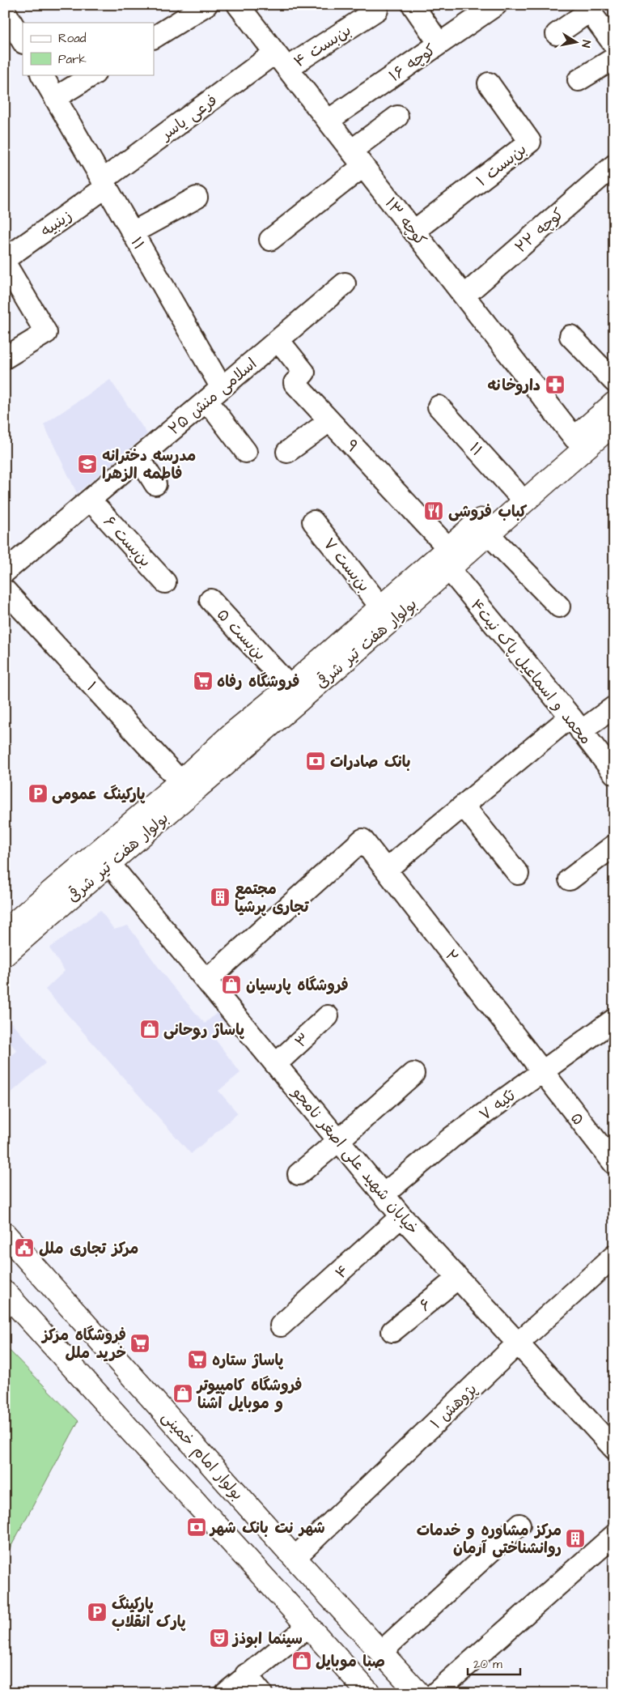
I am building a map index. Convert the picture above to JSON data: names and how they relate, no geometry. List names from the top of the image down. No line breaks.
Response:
{"streets":{"main road":["بولوار هفت تیر شرقی","بولوار امام خمینی"],"street":["بن‌بست ۴","کوچه ۱۶","فرعی یاسر","بن‌بست ۱","کوچه ۱۳","زینبیه","کوچه ۲۲","۱۱","اسلامی منش ۲۵","۹","بن‌بست ۶","بن‌بست ۷","بن‌بست ۵","محمد و اسماعیل پاک نیت۴","۱","۲","۳","تکیه ۷","۵","خیابان شهید علی اصغر نامجو","۴","۶","پژوهش ۱"]},"crossings":[["بن‌بست ۴","فرعی یاسر"],["بن‌بست ۴","کوچه ۱۳"],["کوچه ۱۶","کوچه ۱۳"],["فرعی یاسر","کوچه ۱۳"],["فرعی یاسر","زینبیه"],["فرعی یاسر","۱۱"],["بن‌بست ۱","کوچه ۱۳"],["کوچه ۱۳","کوچه ۲۲"],["کوچه ۱۳","بولوار هفت تیر شرقی"],["زینبیه","۱۱"],["۱۱","اسلامی منش ۲۵"],["۱۱","بولوار هفت تیر شرقی"],["اسلامی منش ۲۵","۹"],["اسلامی منش ۲۵","بن‌بست ۶"],["۹","بولوار هفت تیر شرقی"],["۹","محمد و اسماعیل پاک نیت۴"],["بن‌بست ۷","بولوار هفت تیر شرقی"],["بن‌بست ۵","بولوار هفت تیر شرقی"],["بولوار هفت تیر شرقی","محمد و اسماعیل پاک نیت۴"],["بولوار هفت تیر شرقی","۱"],["بولوار هفت تیر شرقی","خیابان شهید علی اصغر نامجو"],["۲","تکیه ۷"],["۲","۵"],["۲","خیابان شهید علی اصغر نامجو"],["۳","خیابان شهید علی اصغر نامجو"],["تکیه ۷","۵"],["تکیه ۷","خیابان شهید علی اصغر نامجو"],["خیابان شهید علی اصغر نامجو","۴"],["خیابان شهید علی اصغر نامجو","۶"],["خیابان شهید علی اصغر نامجو","پژوهش ۱"],["پژوهش ۱","بولوار امام خمینی"]],"places":{"pharmacy":["داروخانه"],"school or university":["مدرسه دخترانه فاطمه الزهرا"],"restaurant":["کباب فروشی"],"supermarket":["فروشگاه رفاه","فروشگاه مرکز خرید ملل","پاساژ ستاره"],"bank":["بانک صادرات","شهر نت بانک شهر"],"parking":["پارکینگ عمومی","پارکینگ پارک انقلاب"],"building":["مجتمع تجاری پرشیا","مرکز مشاوره و خدمات روانشناختی آرمان"],"shop":["فروشگاه پارسیان","پاساژ روحانی","فروشگاه کامپیوتر و موبایل اشنا","صبا موبایل"],"public building":["مرکز تجاری ملل"],"theatre":["سینما ابوذز"]},"legend":["Road","Park"],"scale_bar":"20 m","north":"right"}
